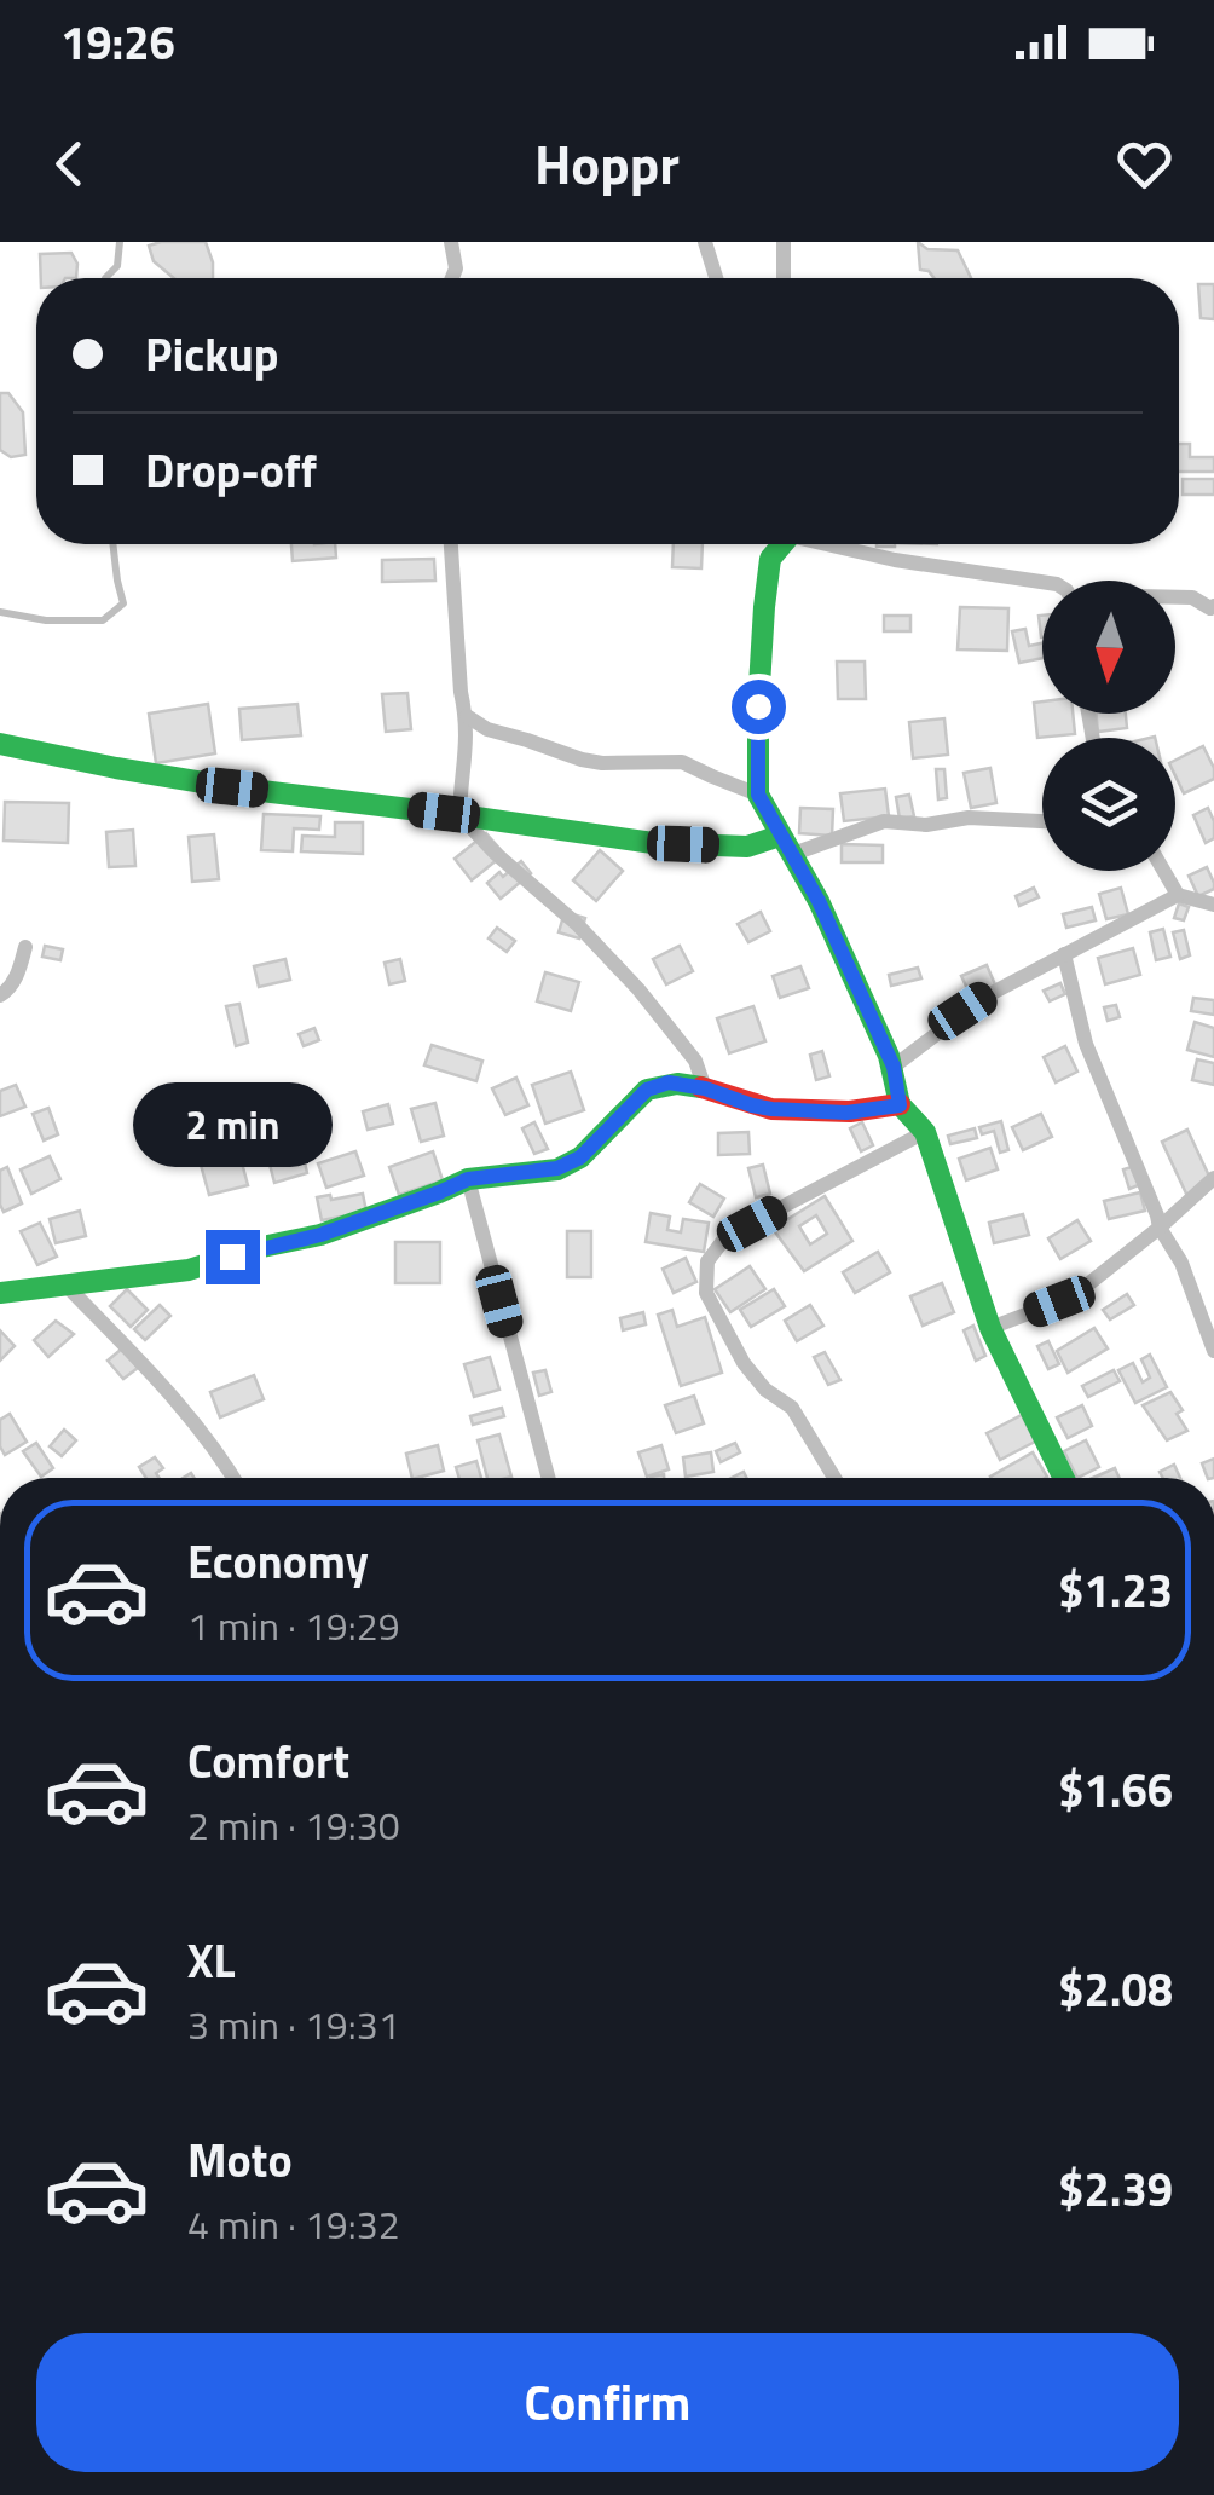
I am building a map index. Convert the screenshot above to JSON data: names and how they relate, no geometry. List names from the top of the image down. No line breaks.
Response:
{"north":"bottom","page":{"status":"19:26","header":"Hoppr","banner":["Pickup","Drop-off"],"bubble":"2 min","list":[{"name":"Economy","note":"1 min · 19:29","value":"$1.23"},{"name":"Comfort","note":"2 min · 19:30","value":"$1.66"},{"name":"XL","note":"3 min · 19:31","value":"$2.08"},{"name":"Moto","note":"4 min · 19:32","value":"$2.39"}],"buttons":"Confirm"}}
